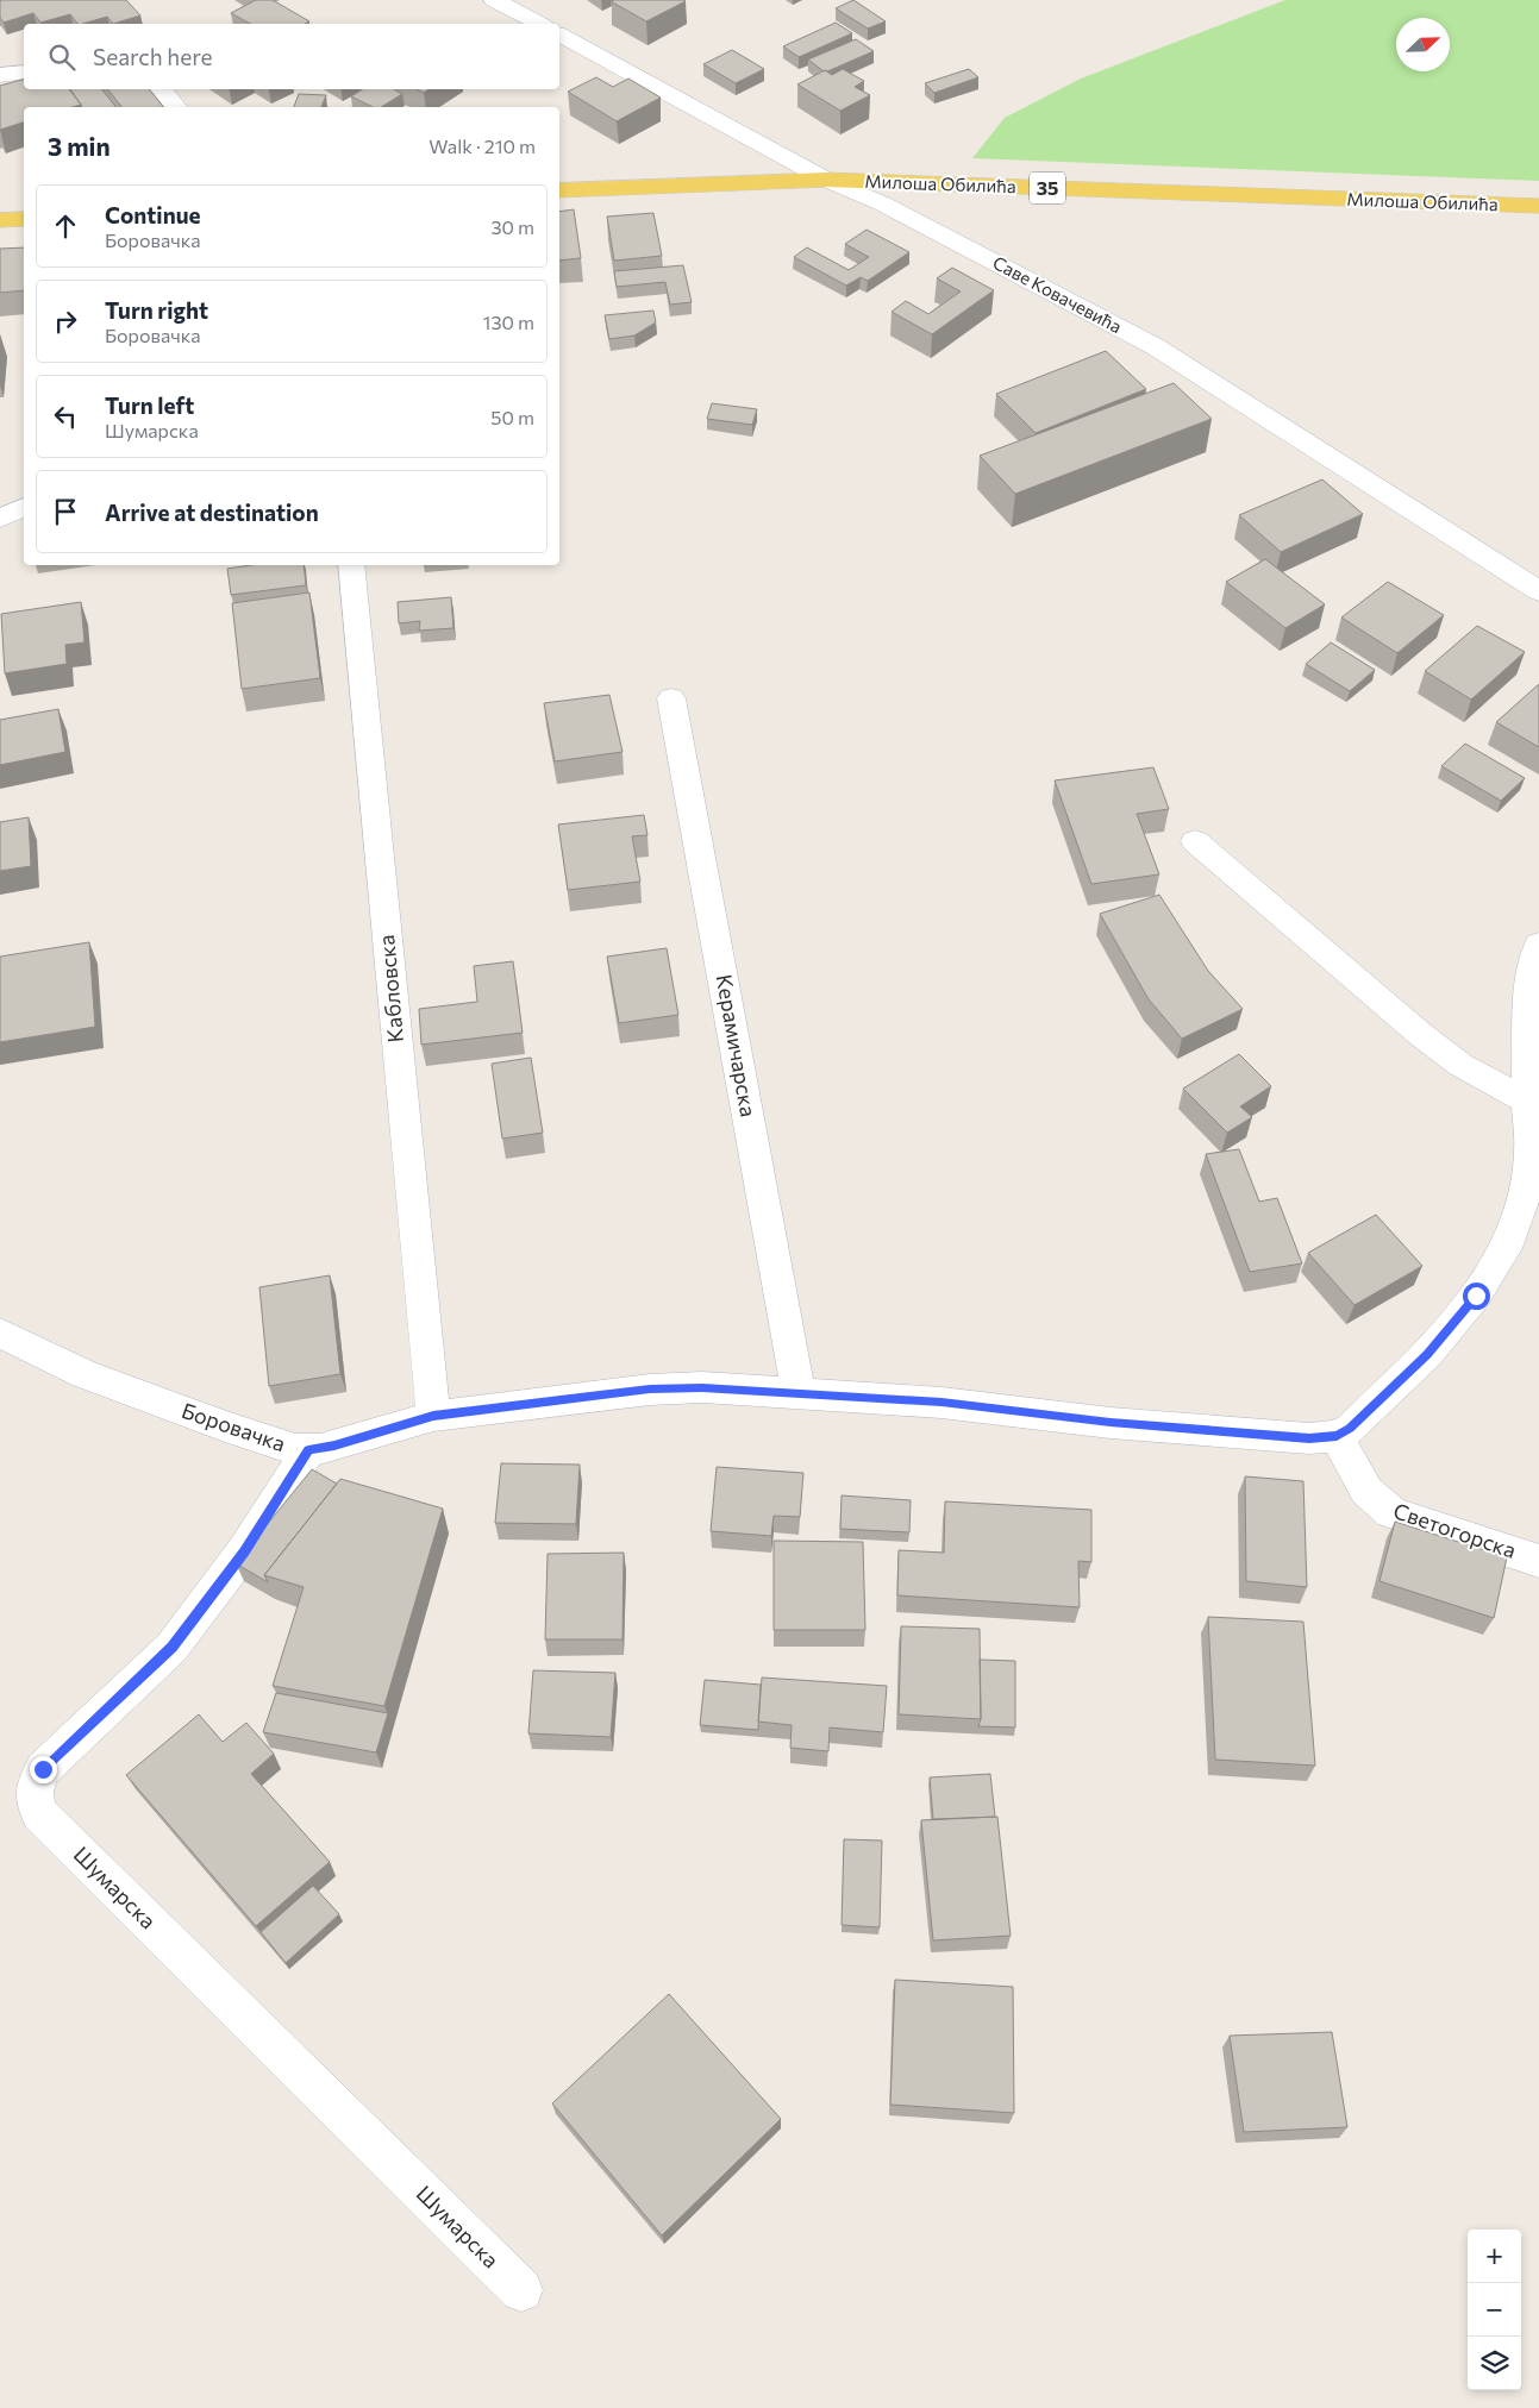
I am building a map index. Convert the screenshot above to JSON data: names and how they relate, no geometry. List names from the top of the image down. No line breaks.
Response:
{"streets":{"main road":["Милоша Обилића","35"],"street":["Саве Ковачевића","Кабловска","Керамичарска","Боровачка","Светогорска","Шумарска"]},"crossings":[["Милоша Обилића","Саве Ковачевића"],["Кабловска","Боровачка"],["Керамичарска","Боровачка"],["Боровачка","Светогорска"],["Боровачка","Шумарска"]],"north":"top right","page":{"search":"Search here","heading":["3 min","Walk · 210 m"],"list":[["Continue","Боровачка","30 m"],["Turn right","Боровачка","130 m"],["Turn left","Шумарска","50 m"],"Arrive at destination"],"map_buttons":["+","−"]}}
